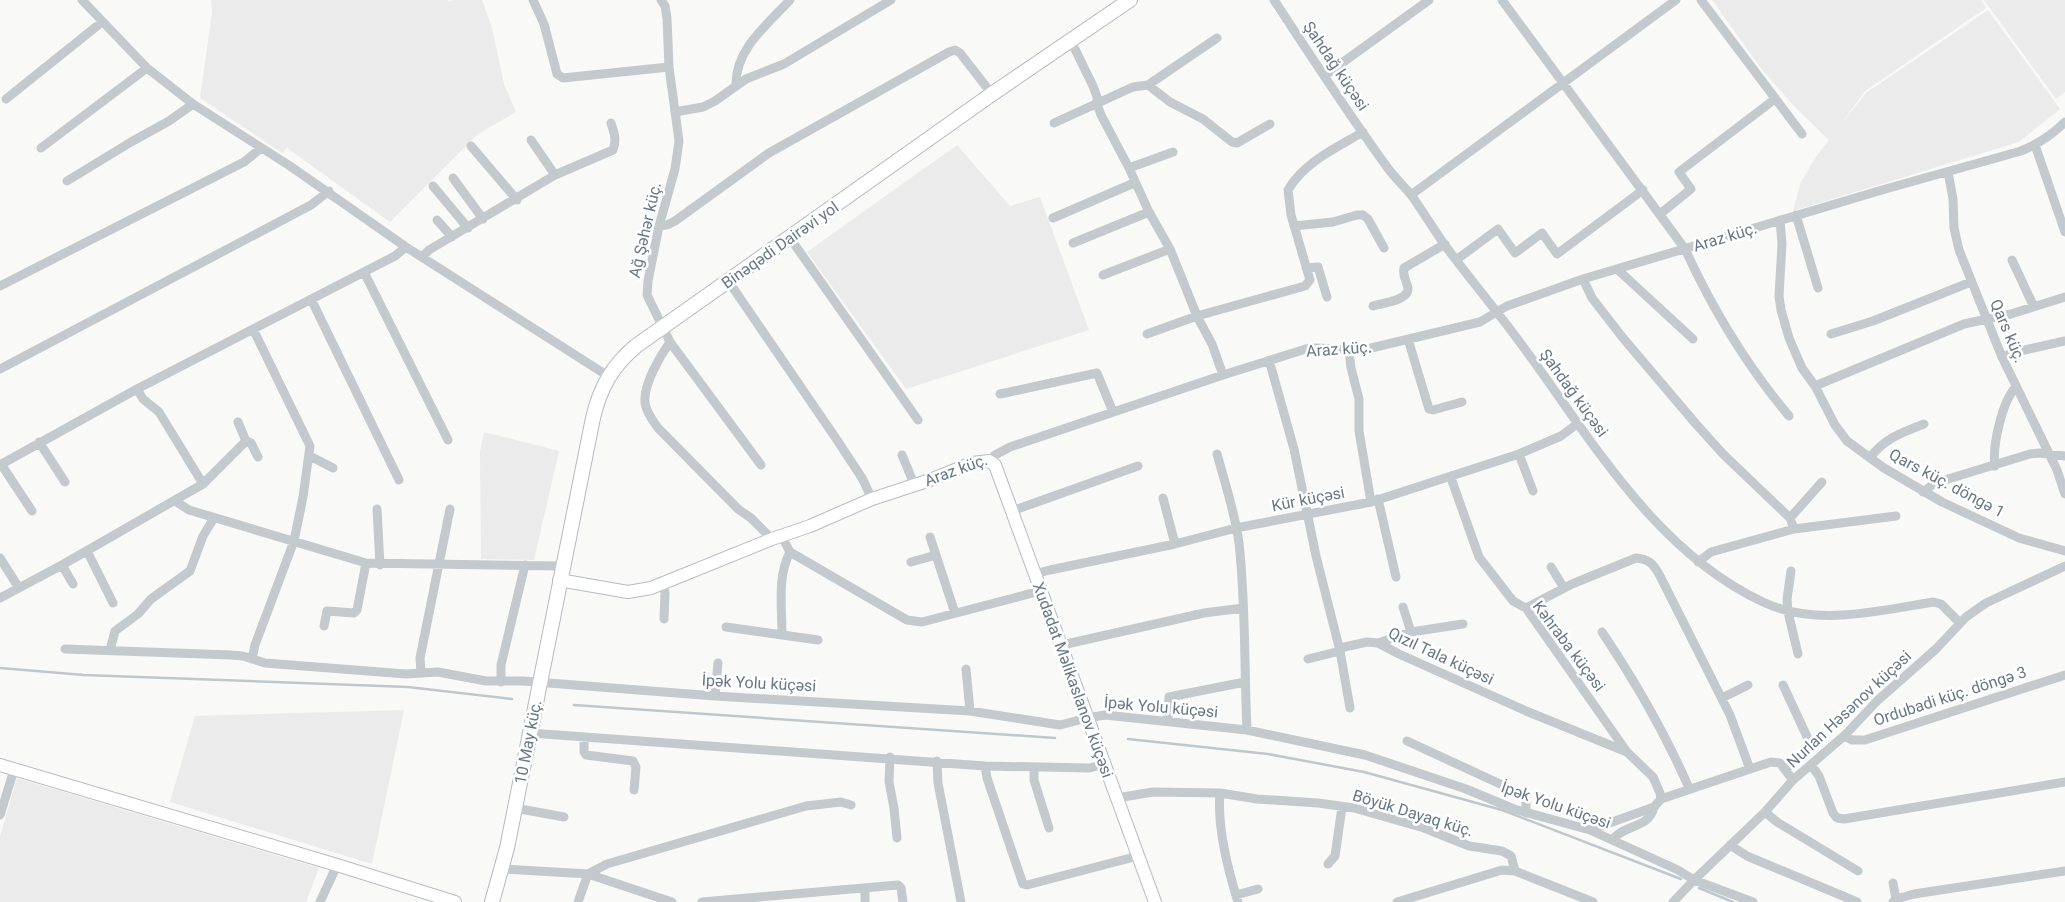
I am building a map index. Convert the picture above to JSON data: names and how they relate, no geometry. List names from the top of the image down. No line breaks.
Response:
{"streets":{"main road":["Binəqədi Dairəvi yol","10 May küç."],"street":["Şahdağ küçəsi","Ağ Şəhər küç.","Araz küç.","Qars küç.","Qars küç. döngə 1","Kür küçəsi","Kəhraba küçəsi","Qızıl Tala küçəsi","Xudadat Məlikaslanov küçəsi","İpək Yolu küçəsi","Ordubadi küç. döngə 3","Nurlan Həsənov küçəsi","Böyük Dayaq küç."]},"crossings":[["Şahdağ küçəsi","Araz küç."],["Şahdağ küçəsi","Kür küçəsi"],["Şahdağ küçəsi","Nurlan Həsənov küçəsi"],["Ağ Şəhər küç.","Binəqədi Dairəvi yol"],["Araz küç.","Binəqədi Dairəvi yol"],["Araz küç.","Qars küç."],["Araz küç.","Qars küç. döngə 1"],["Araz küç.","Xudadat Məlikaslanov küçəsi"],["Araz küç.","10 May küç."],["Binəqədi Dairəvi yol","10 May küç."],["Kür küçəsi","Kəhraba küçəsi"],["Kür küçəsi","Xudadat Məlikaslanov küçəsi"],["Kəhraba küçəsi","Qızıl Tala küçəsi"],["Xudadat Məlikaslanov küçəsi","İpək Yolu küçəsi"],["Xudadat Məlikaslanov küçəsi","Böyük Dayaq küç."],["İpək Yolu küçəsi","Nurlan Həsənov küçəsi"],["İpək Yolu küçəsi","10 May küç."],["Ordubadi küç. döngə 3","Nurlan Həsənov küçəsi"]]}
